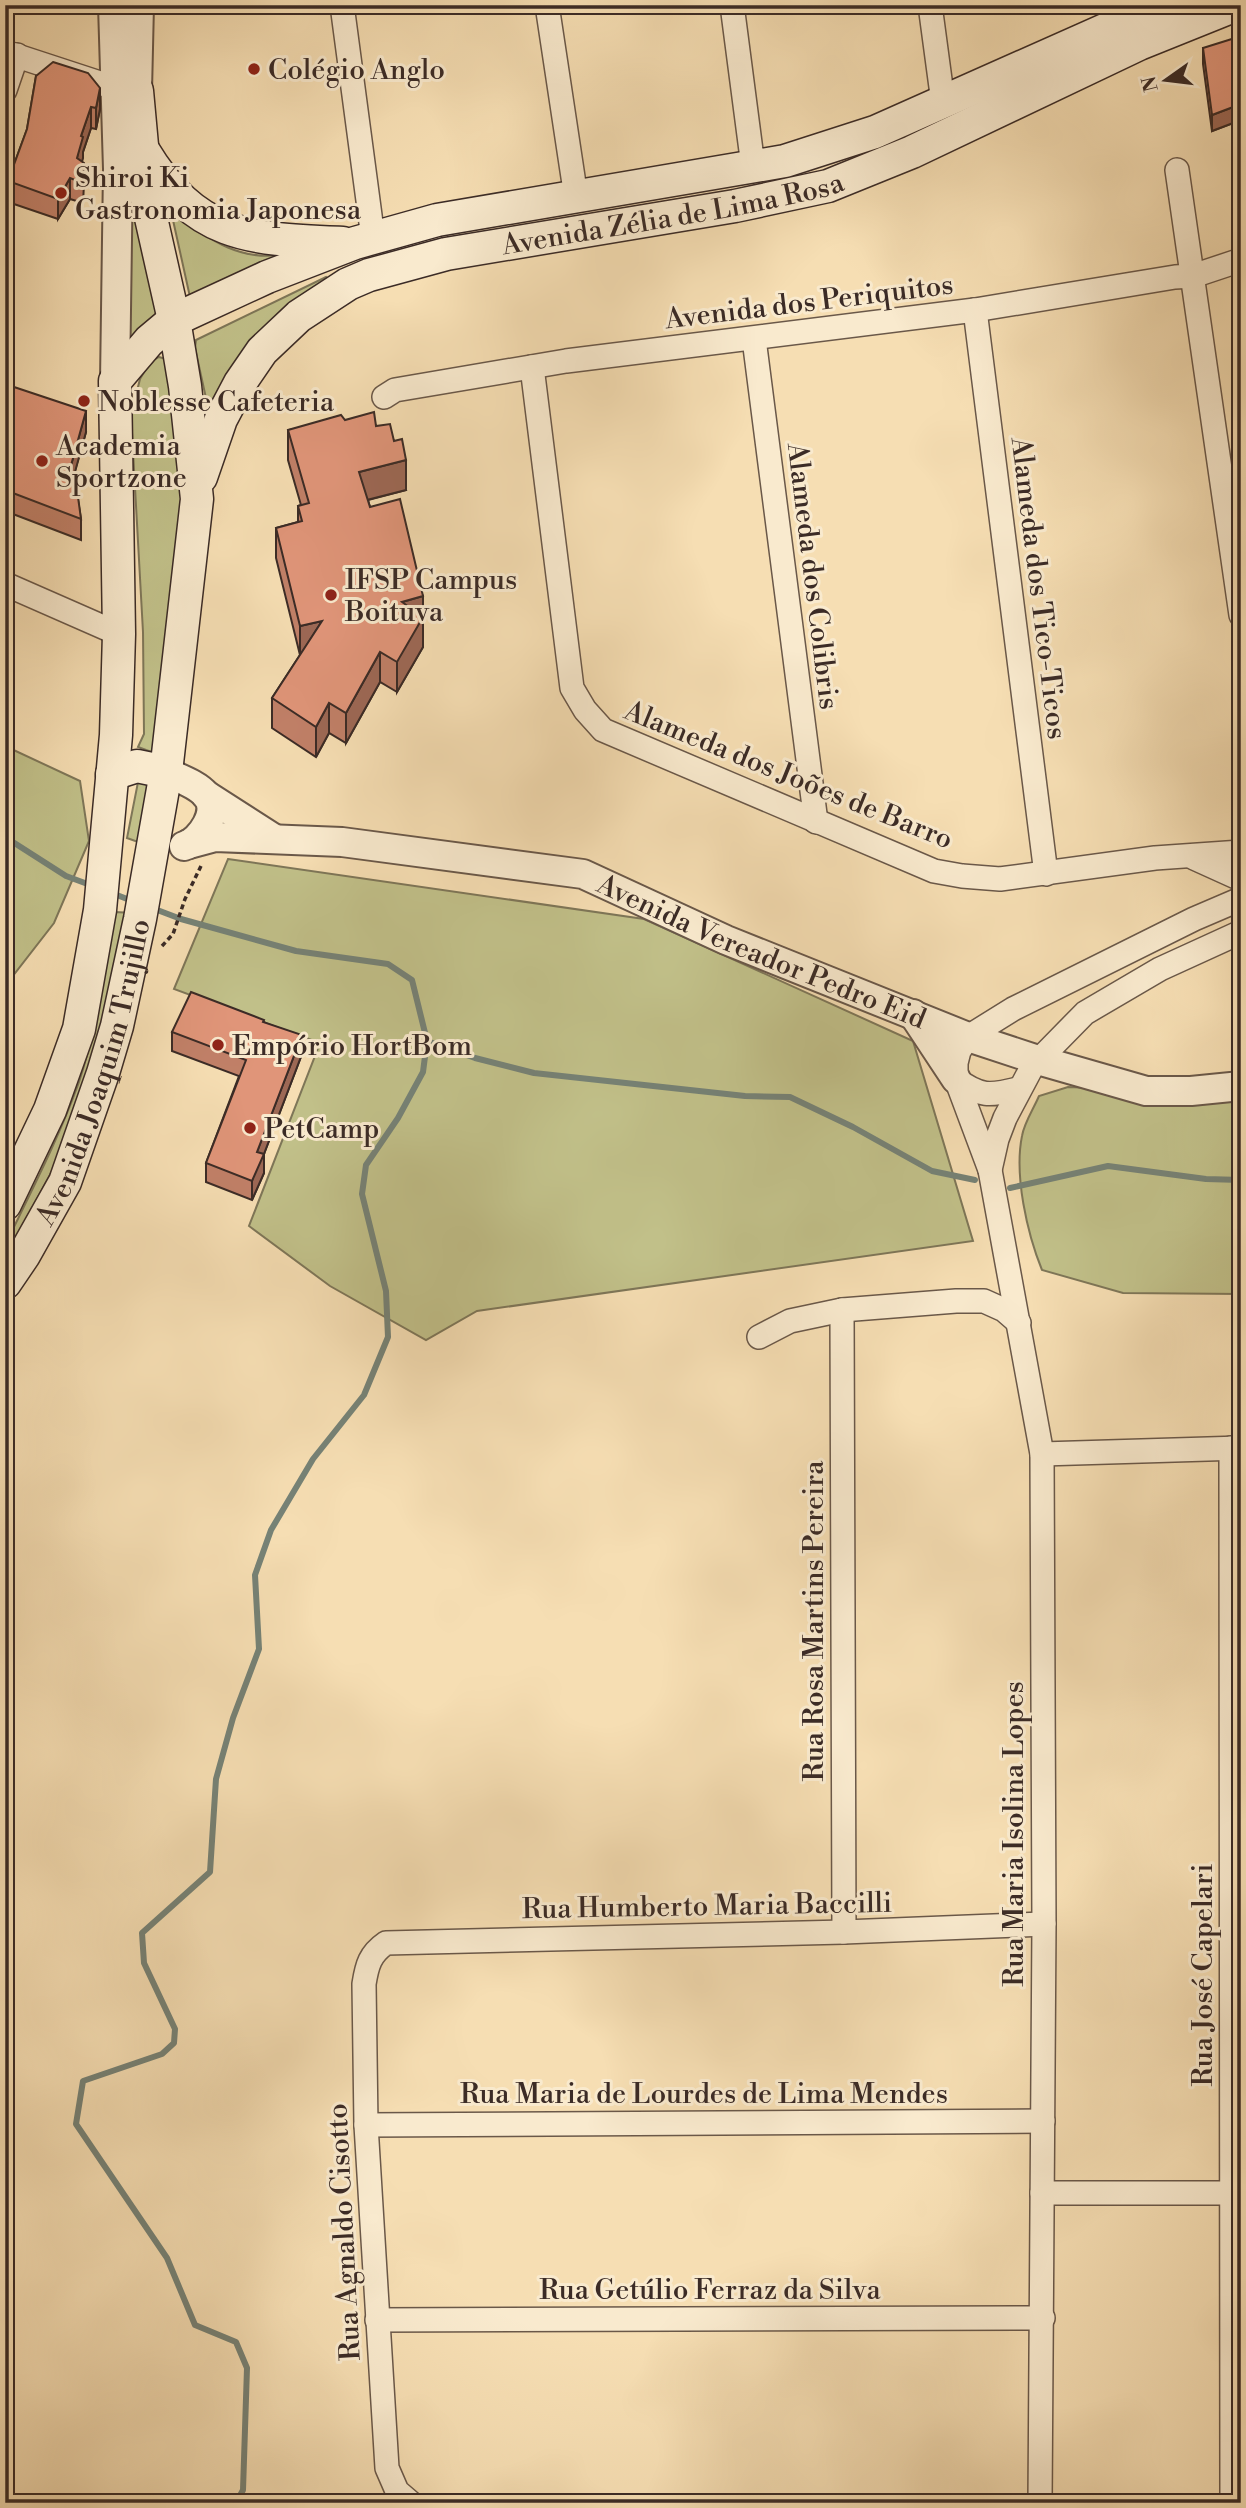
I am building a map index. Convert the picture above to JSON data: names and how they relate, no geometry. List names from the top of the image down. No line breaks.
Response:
{"streets":{"main road":["Avenida Zélia de Lima Rosa","Avenida Joaquim Trujillo"],"street":["Avenida dos Periquitos","Alameda dos Colibris","Alameda dos Tico-Ticos","Alameda dos Joões de Barro","Avenida Vereador Pedro Eid","Rua Rosa Martins Pereira","Rua Maria Isolina Lopes","Rua Humberto Maria Baccilli","Rua José Capelari","Rua Maria de Lourdes de Lima Mendes","Rua Agnaldo Cisotto","Rua Getúlio Ferraz da Silva"]},"crossings":[["Avenida Zélia de Lima Rosa","Avenida Joaquim Trujillo"],["Avenida dos Periquitos","Alameda dos Colibris"],["Avenida dos Periquitos","Alameda dos Tico-Ticos"],["Avenida dos Periquitos","Alameda dos Joões de Barro"],["Alameda dos Colibris","Alameda dos Joões de Barro"],["Alameda dos Tico-Ticos","Alameda dos Joões de Barro"],["Avenida Vereador Pedro Eid","Avenida Joaquim Trujillo"],["Avenida Vereador Pedro Eid","Rua Maria Isolina Lopes"],["Rua Rosa Martins Pereira","Rua Humberto Maria Baccilli"],["Rua Maria Isolina Lopes","Rua Humberto Maria Baccilli"],["Rua Maria Isolina Lopes","Rua Maria de Lourdes de Lima Mendes"],["Rua Maria Isolina Lopes","Rua Getúlio Ferraz da Silva"],["Rua Humberto Maria Baccilli","Rua Agnaldo Cisotto"],["Rua Maria de Lourdes de Lima Mendes","Rua Agnaldo Cisotto"],["Rua Agnaldo Cisotto","Rua Getúlio Ferraz da Silva"]],"places":["Colégio Anglo","Shiroi Ki Gastronomia Japonesa","Noblesse Cafeteria","Academia Sportzone","IFSP Campus Boituva","Empório HortBom","PetCamp"],"north":"left"}
